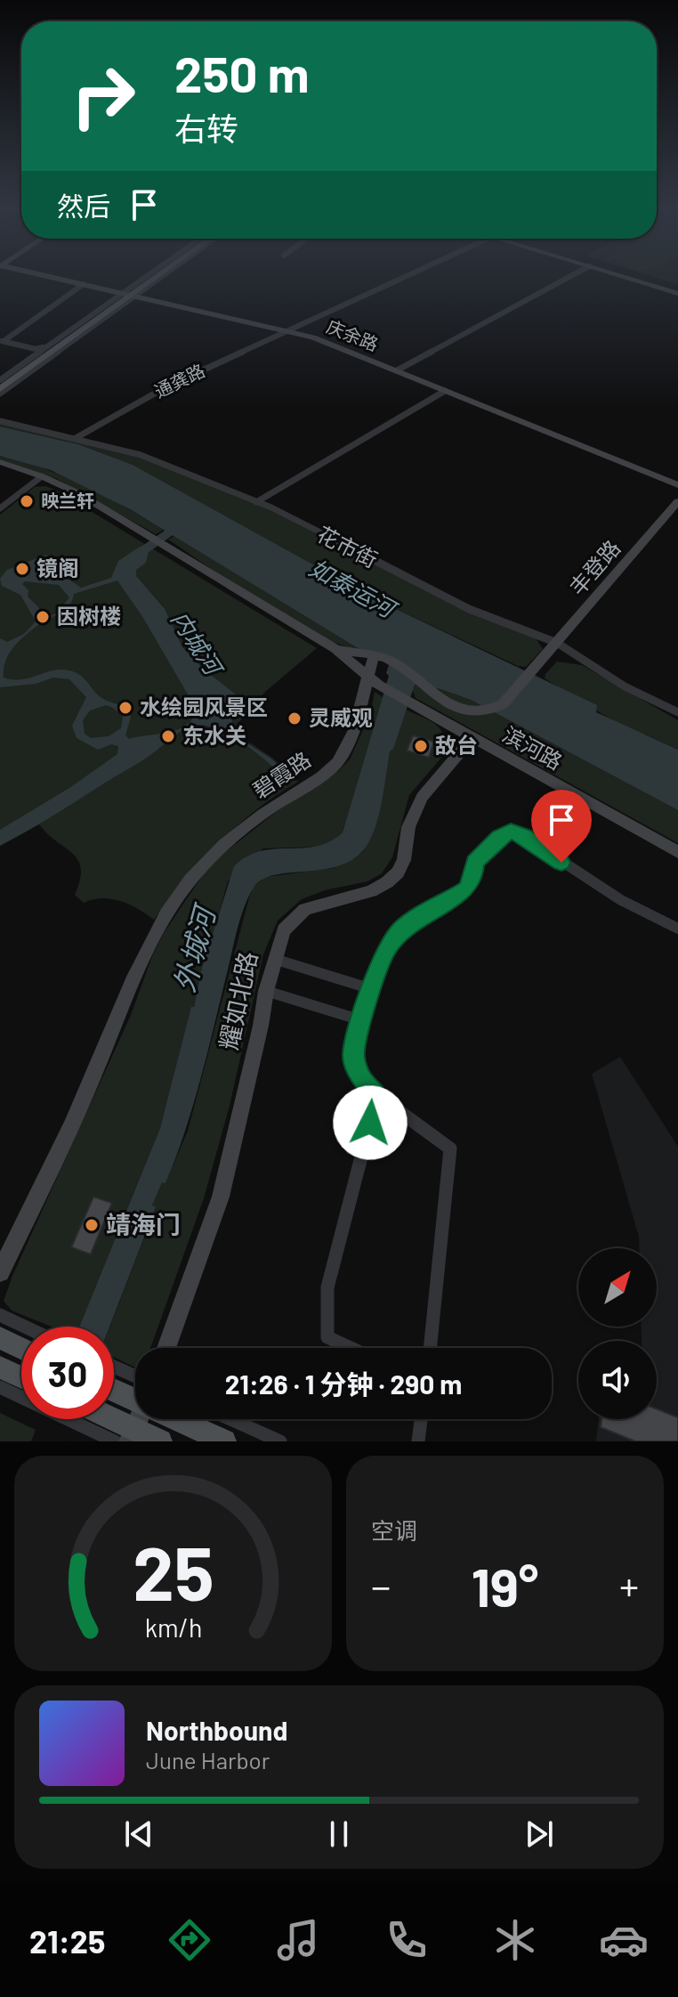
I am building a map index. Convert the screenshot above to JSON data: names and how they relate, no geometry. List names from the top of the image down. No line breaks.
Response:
{"streets":{"street":["庆余路","通龚路","花市街","丰登路","滨河路","碧霞路","耀如北路"]},"crossings":[["庆余路","通龚路"],["通龚路","花市街"],["花市街","丰登路"],["丰登路","碧霞路"],["滨河路","碧霞路"],["滨河路","耀如北路"]],"water":["如泰运河","内城河","外城河"],"places":["映兰轩","镜阁","因树楼","水绘园风景区","灵威观","东水关","敌台","靖海门"],"north":"top right","page":{"turn":["250 m","右转"],"then":"然后","limit":"30","trip":"21:26 · 1 分钟 · 290 m","tile":"空调","heat":["−","19°","+"],"song":["Northbound","June Harbor"],"tabs":"21:25","gauge":["25","km/h"]}}
